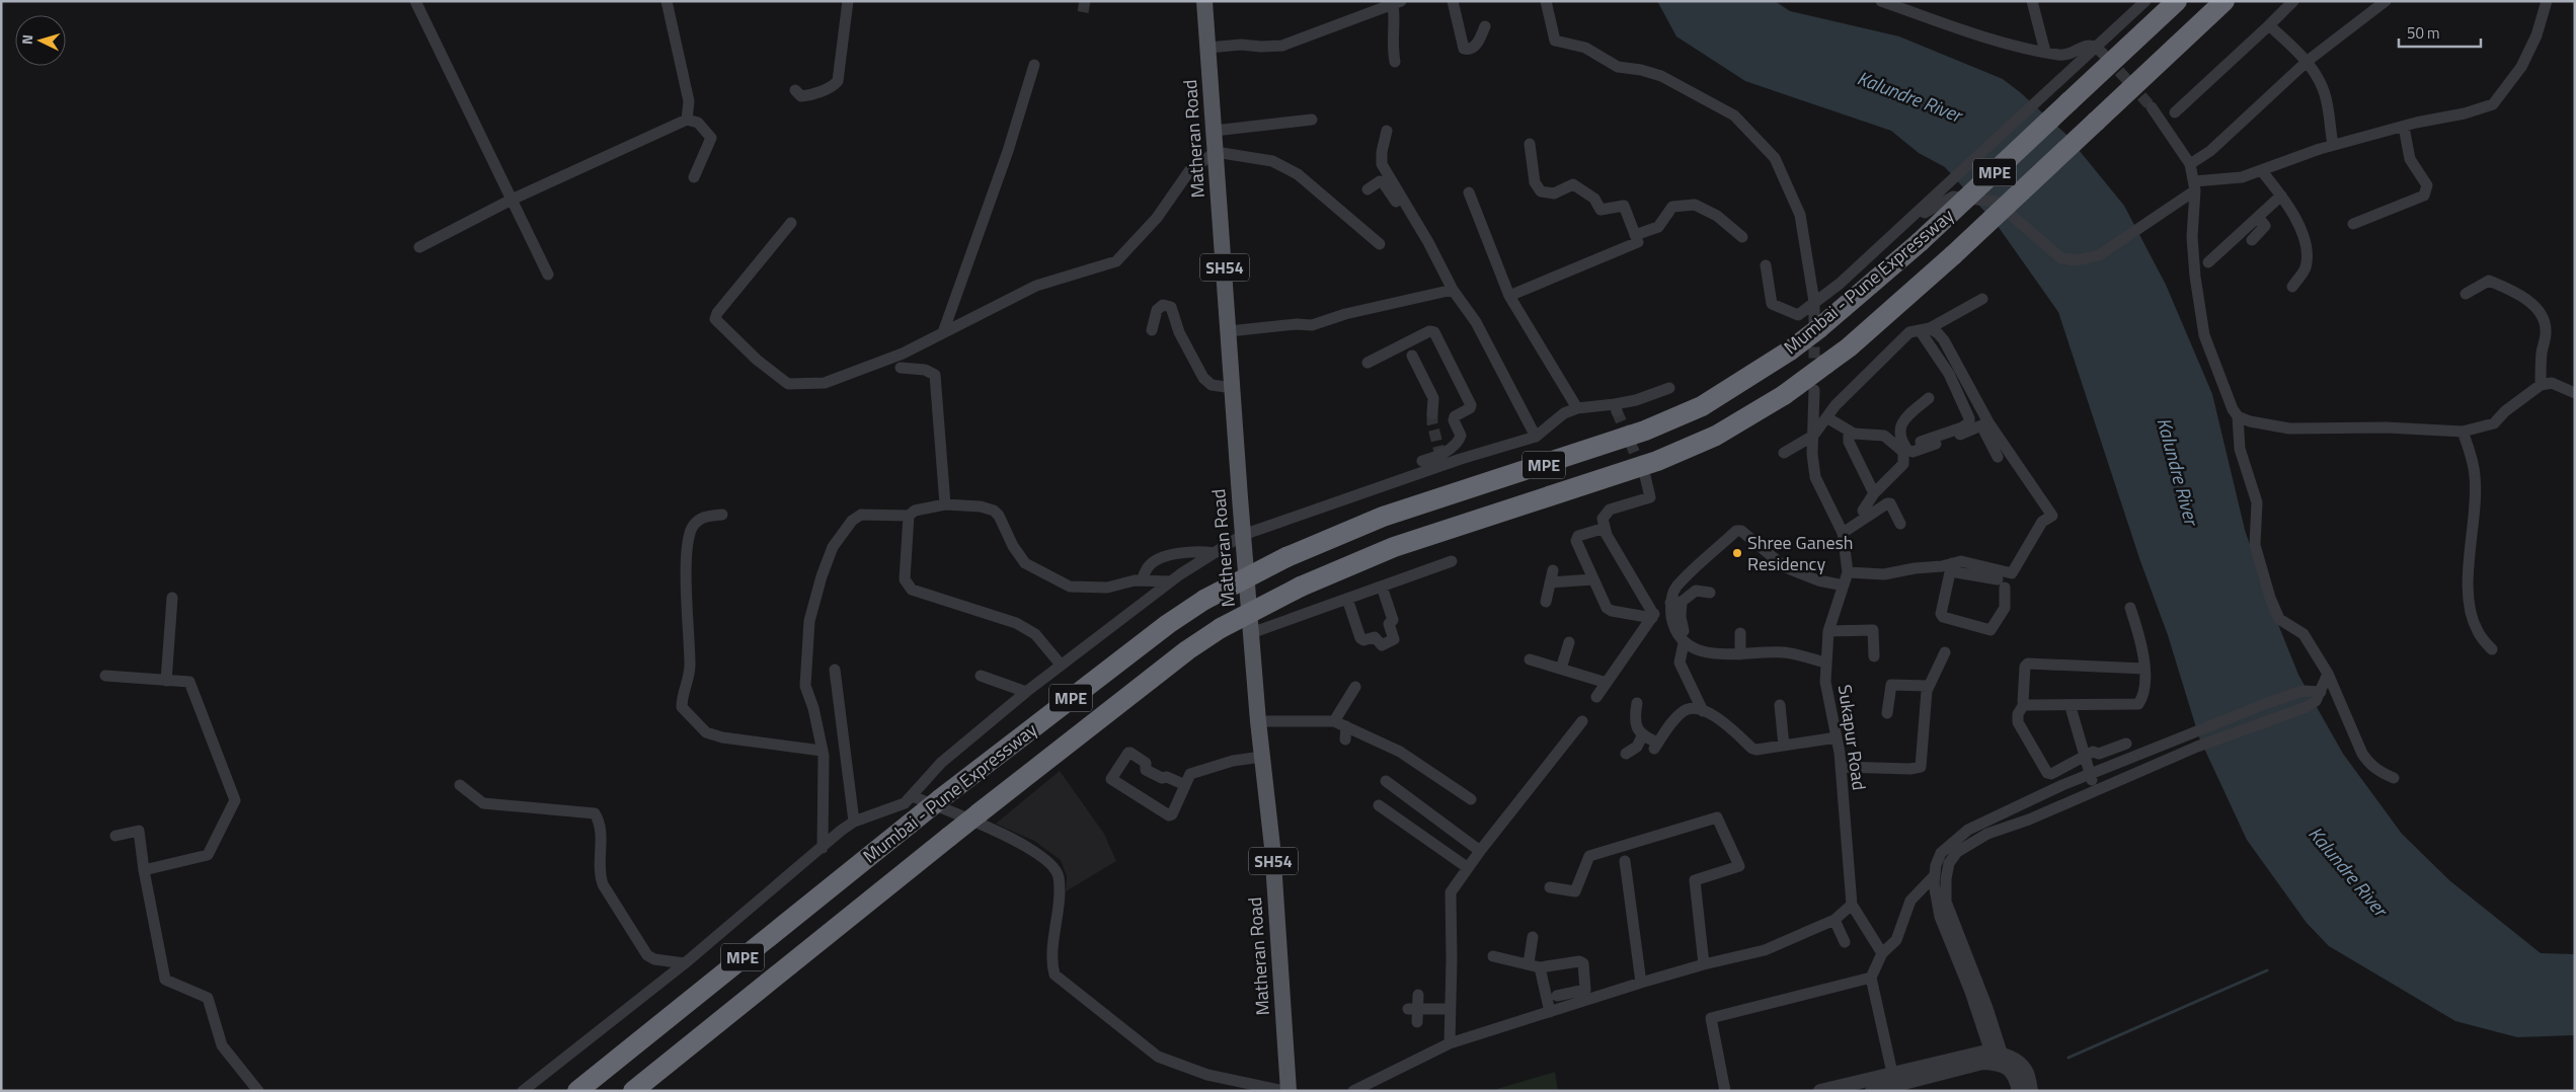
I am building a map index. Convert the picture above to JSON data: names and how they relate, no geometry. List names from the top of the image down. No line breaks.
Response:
{"streets":{"highway":["MPE","Mumbai - Pune Expressway"],"main road":["Matheran Road","SH54"],"street":["Sukapur Road"]},"water":["Kalundre River"],"places":["Shree Ganesh Residency"],"scale_bar":"50 m","north":"left"}
